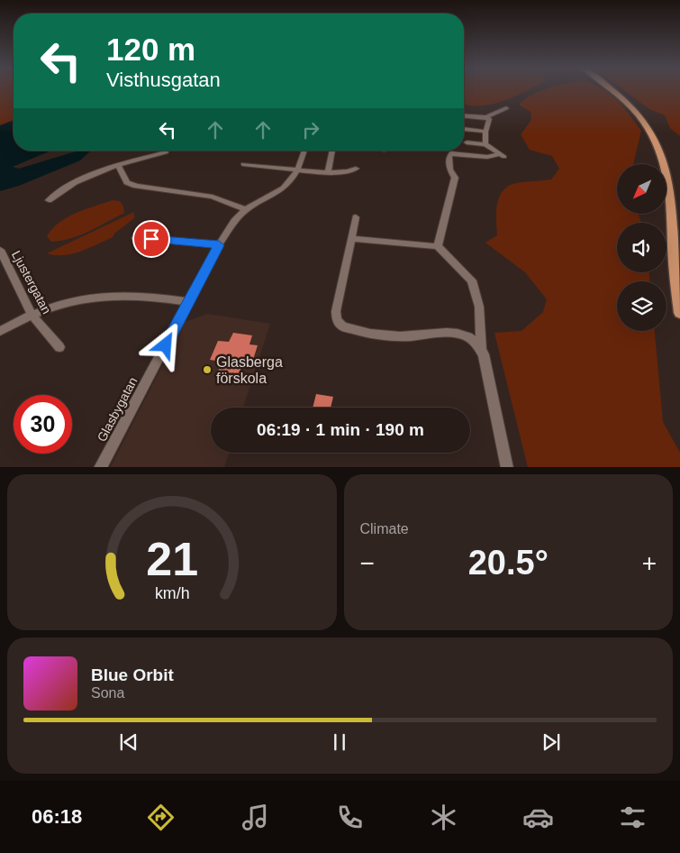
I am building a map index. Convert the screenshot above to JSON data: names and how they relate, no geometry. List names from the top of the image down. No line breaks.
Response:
{"streets":{"street":["Ljustergatan","Glasbygatan"]},"places":["Glasberga förskola"],"north":"bottom left","page":{"turn":["120 m","Visthusgatan"],"limit":"30","trip":"06:19 · 1 min · 190 m","tile":"Climate","heat":["−","20.5°","+"],"song":["Blue Orbit","Sona"],"tabs":"06:18","gauge":["21","km/h"]}}
